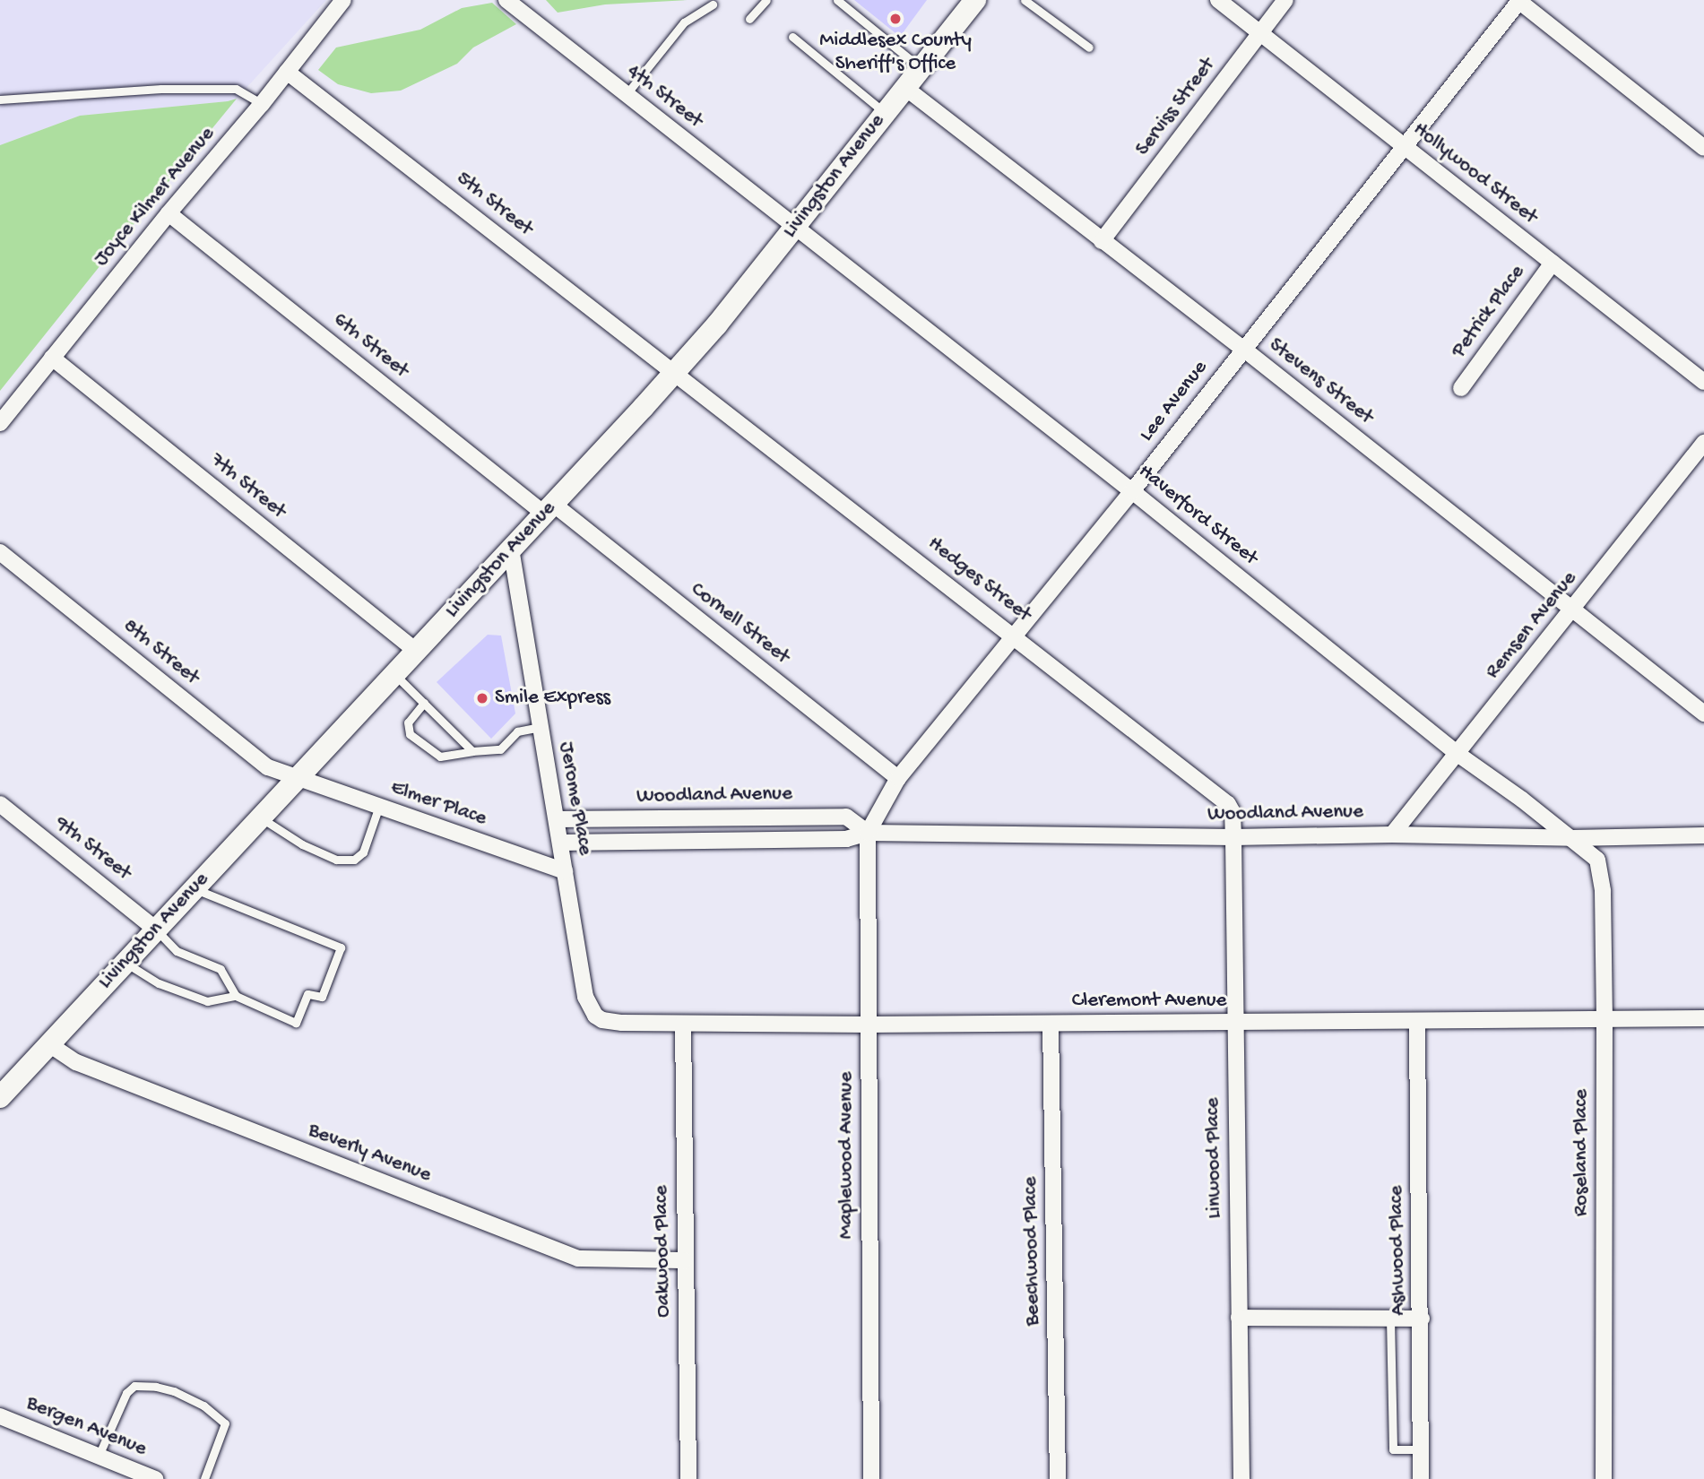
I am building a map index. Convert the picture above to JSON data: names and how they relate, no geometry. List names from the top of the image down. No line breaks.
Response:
{"streets":{"main road":["Livingston Avenue"],"street":["4th Street","Serviss Street","Hollywood Street","Joyce Kilmer Avenue","5th Street","Petrick Place","6th Street","Stevens Street","Lee Avenue","7th Street","Haverford Street","Hedges Street","Cornell Street","Remsen Avenue","8th Street","Woodland Avenue","Jerome Place","Elmer Place","9th Street","Cleremont Avenue","Roseland Place","Beverly Avenue","Maplewood Avenue","Linwood Place","Ashwood Place","Oakwood Place","Beechwood Place","Bergen Avenue"]},"crossings":[["4th Street","Livingston Avenue"],["4th Street","Haverford Street"],["Serviss Street","Hollywood Street"],["Serviss Street","Stevens Street"],["Hollywood Street","Petrick Place"],["Hollywood Street","Lee Avenue"],["Livingston Avenue","5th Street"],["Livingston Avenue","6th Street"],["Livingston Avenue","Stevens Street"],["Livingston Avenue","7th Street"],["Livingston Avenue","Haverford Street"],["Livingston Avenue","Hedges Street"],["Livingston Avenue","Cornell Street"],["Livingston Avenue","8th Street"],["Livingston Avenue","Jerome Place"],["Livingston Avenue","Elmer Place"],["Livingston Avenue","9th Street"],["Livingston Avenue","Beverly Avenue"],["Joyce Kilmer Avenue","5th Street"],["Joyce Kilmer Avenue","6th Street"],["Joyce Kilmer Avenue","7th Street"],["5th Street","Hedges Street"],["6th Street","Cornell Street"],["Stevens Street","Lee Avenue"],["Stevens Street","Remsen Avenue"],["Lee Avenue","Haverford Street"],["Lee Avenue","Hedges Street"],["Lee Avenue","Cornell Street"],["Lee Avenue","Woodland Avenue"],["Lee Avenue","Maplewood Avenue"],["Haverford Street","Remsen Avenue"],["Haverford Street","Woodland Avenue"],["Haverford Street","Roseland Place"],["Hedges Street","Woodland Avenue"],["Hedges Street","Linwood Place"],["Remsen Avenue","Woodland Avenue"],["8th Street","Elmer Place"],["Woodland Avenue","Jerome Place"],["Woodland Avenue","Roseland Place"],["Woodland Avenue","Maplewood Avenue"],["Woodland Avenue","Linwood Place"],["Jerome Place","Elmer Place"],["Jerome Place","Cleremont Avenue"],["Cleremont Avenue","Roseland Place"],["Cleremont Avenue","Maplewood Avenue"],["Cleremont Avenue","Linwood Place"],["Cleremont Avenue","Ashwood Place"],["Cleremont Avenue","Oakwood Place"],["Cleremont Avenue","Beechwood Place"],["Beverly Avenue","Oakwood Place"]],"places":["Middlesex County Sheriff's Office","Smile Express"]}
